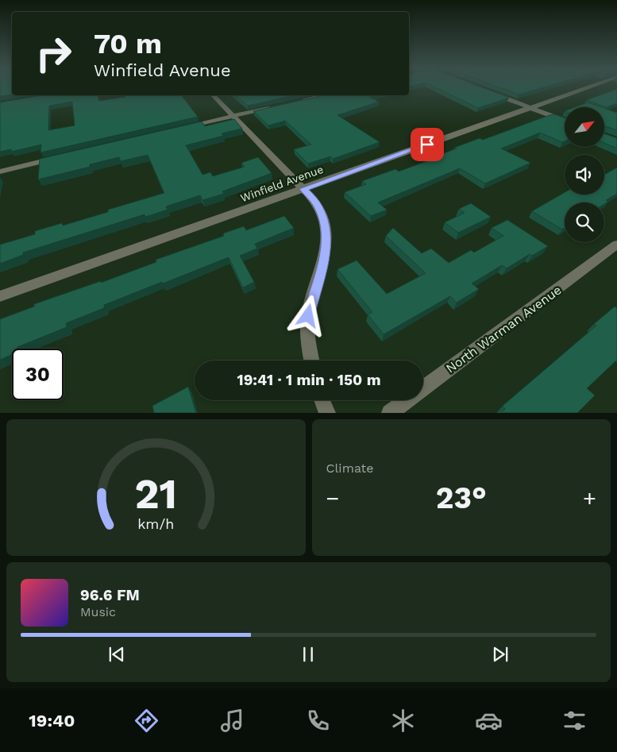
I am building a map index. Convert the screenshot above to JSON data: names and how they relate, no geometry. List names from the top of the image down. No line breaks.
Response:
{"streets":{"street":["Winfield Avenue","North Warman Avenue"]},"north":"top right","page":{"turn":["70 m","Winfield Avenue"],"limit":"30","trip":"19:41 · 1 min · 150 m","tile":"Climate","heat":["−","23°","+"],"song":["96.6 FM","Music"],"tabs":"19:40","gauge":["21","km/h"]}}
